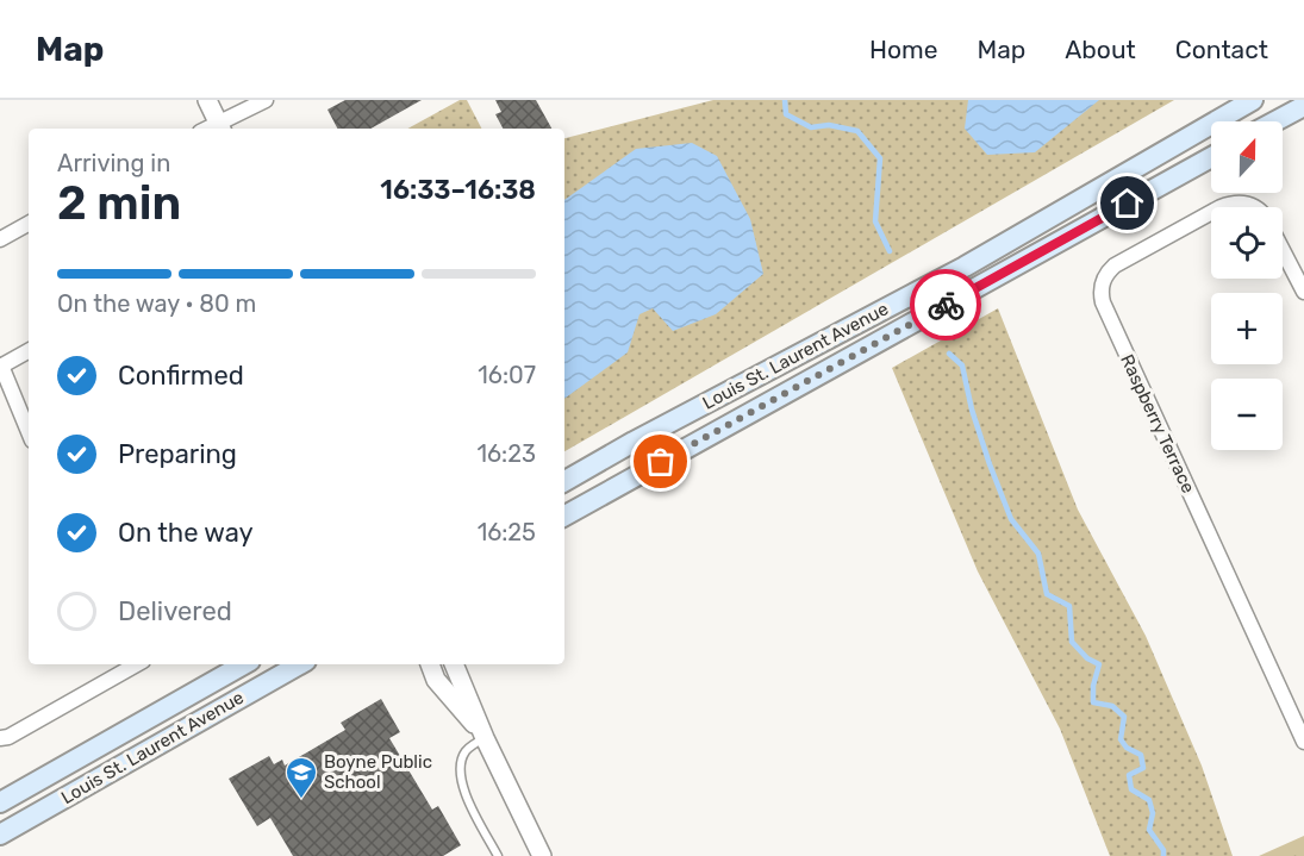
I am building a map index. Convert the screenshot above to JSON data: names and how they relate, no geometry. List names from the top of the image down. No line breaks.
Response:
{"streets":{"main road":["Louis St. Laurent Avenue"],"street":["Raspberry Terrace"]},"places":{"school or university":["Boyne Public School"]},"north":"top","page":{"header":"Map","nav":["Home","Map","About","Contact"],"map_buttons":["+","−"],"heading":["2 min","Arriving in","16:33–16:38"],"bar":"On the way · 80 m","list":[["Confirmed","16:07"],["Preparing","16:23"],["On the way","16:25"],"Delivered"]}}
